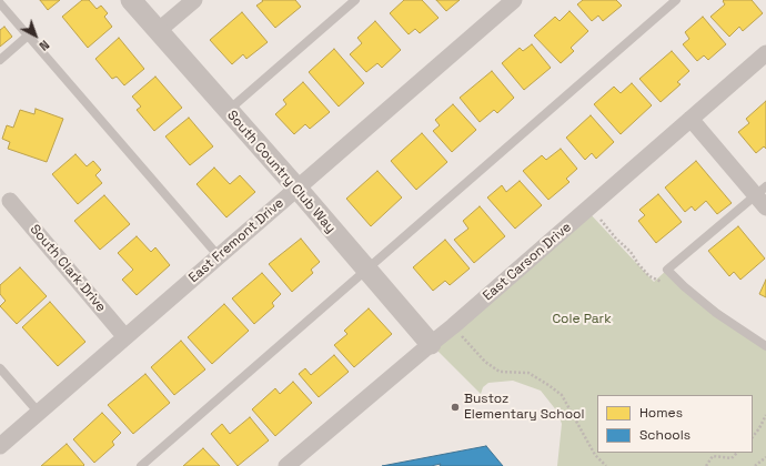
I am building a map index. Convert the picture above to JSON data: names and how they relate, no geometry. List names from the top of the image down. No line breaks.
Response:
{"streets":{"street":["South Country Club Way","East Fremont Drive","East Carson Drive","South Clark Drive"]},"crossings":[["South Country Club Way","East Fremont Drive"],["South Country Club Way","East Carson Drive"],["East Fremont Drive","South Clark Drive"]],"parks":["Cole Park"],"places":["Bustoz Elementary School"],"legend":["Homes","Schools"],"north":"bottom right"}
